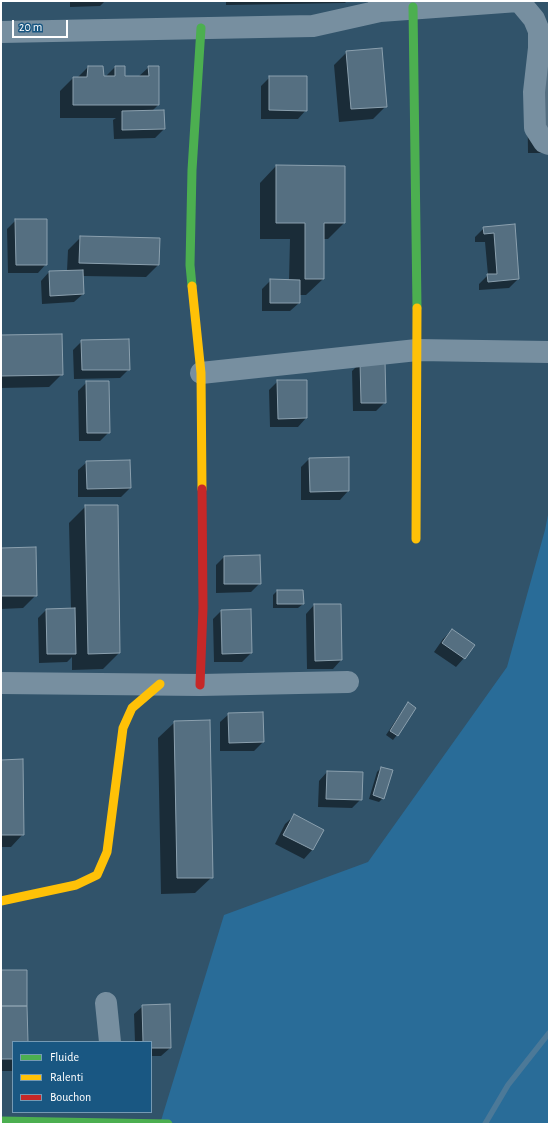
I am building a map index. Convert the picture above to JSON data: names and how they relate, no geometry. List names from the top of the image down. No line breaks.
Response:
{"legend":["Fluide","Ralenti","Bouchon"],"scale_bar":"20 m"}
